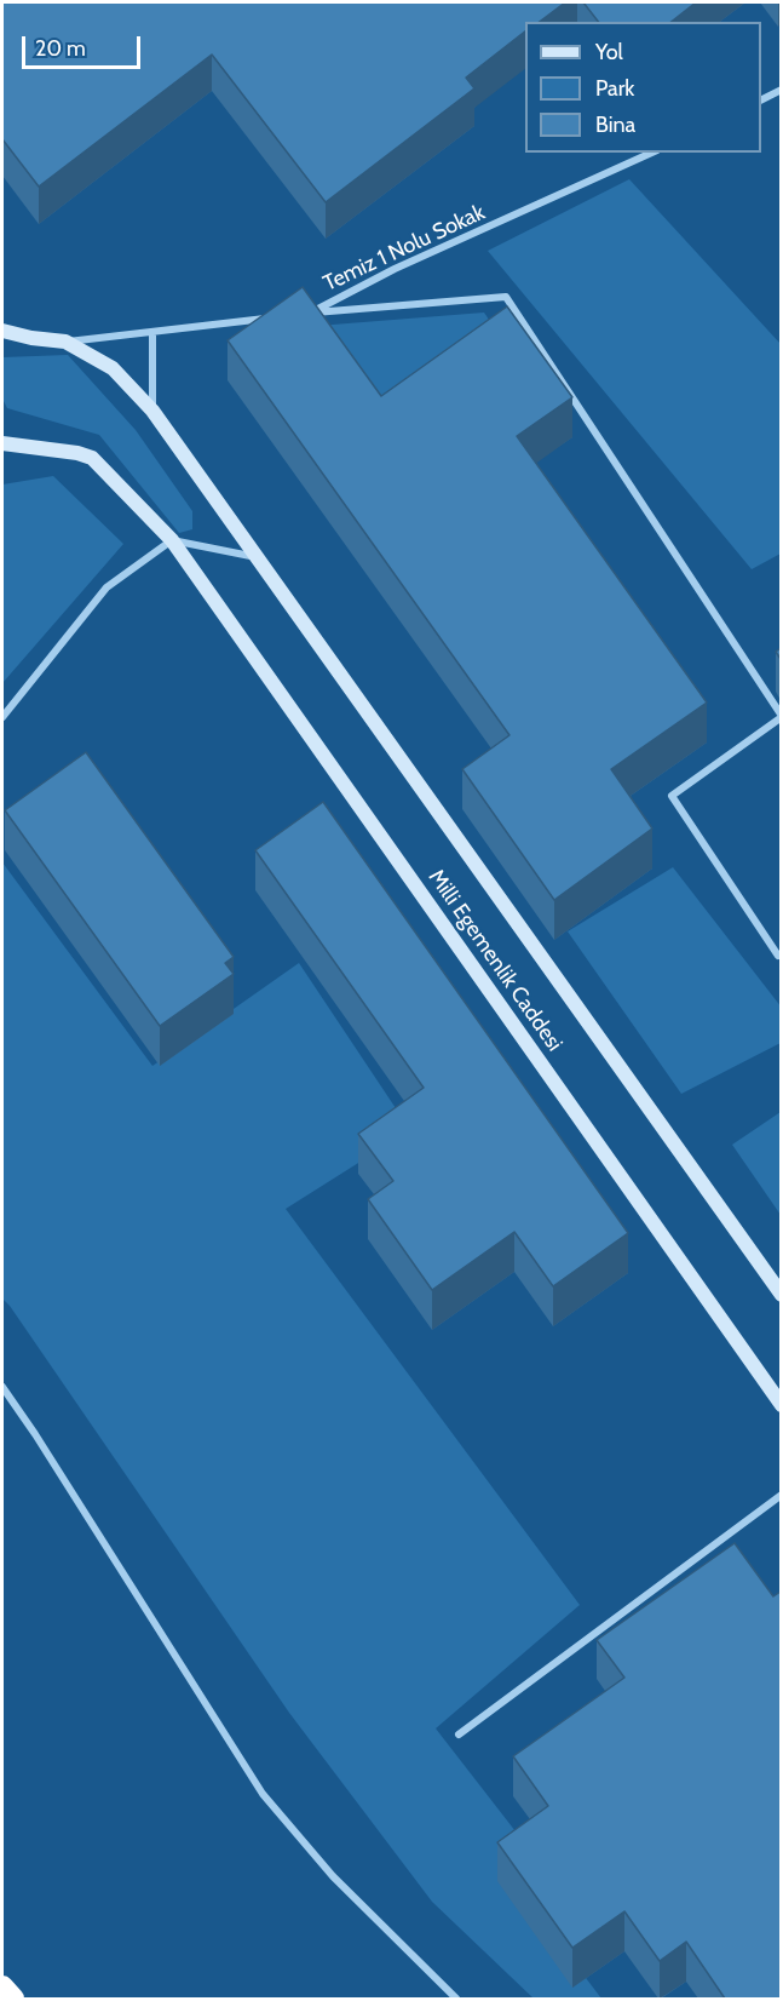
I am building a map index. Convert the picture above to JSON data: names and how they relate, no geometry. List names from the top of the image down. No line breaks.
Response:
{"streets":{"street":["Temiz 1 Nolu Sokak","Milli Egemenlik Caddesi"]},"legend":["Yol","Park","Bina"],"scale_bar":"20 m"}
